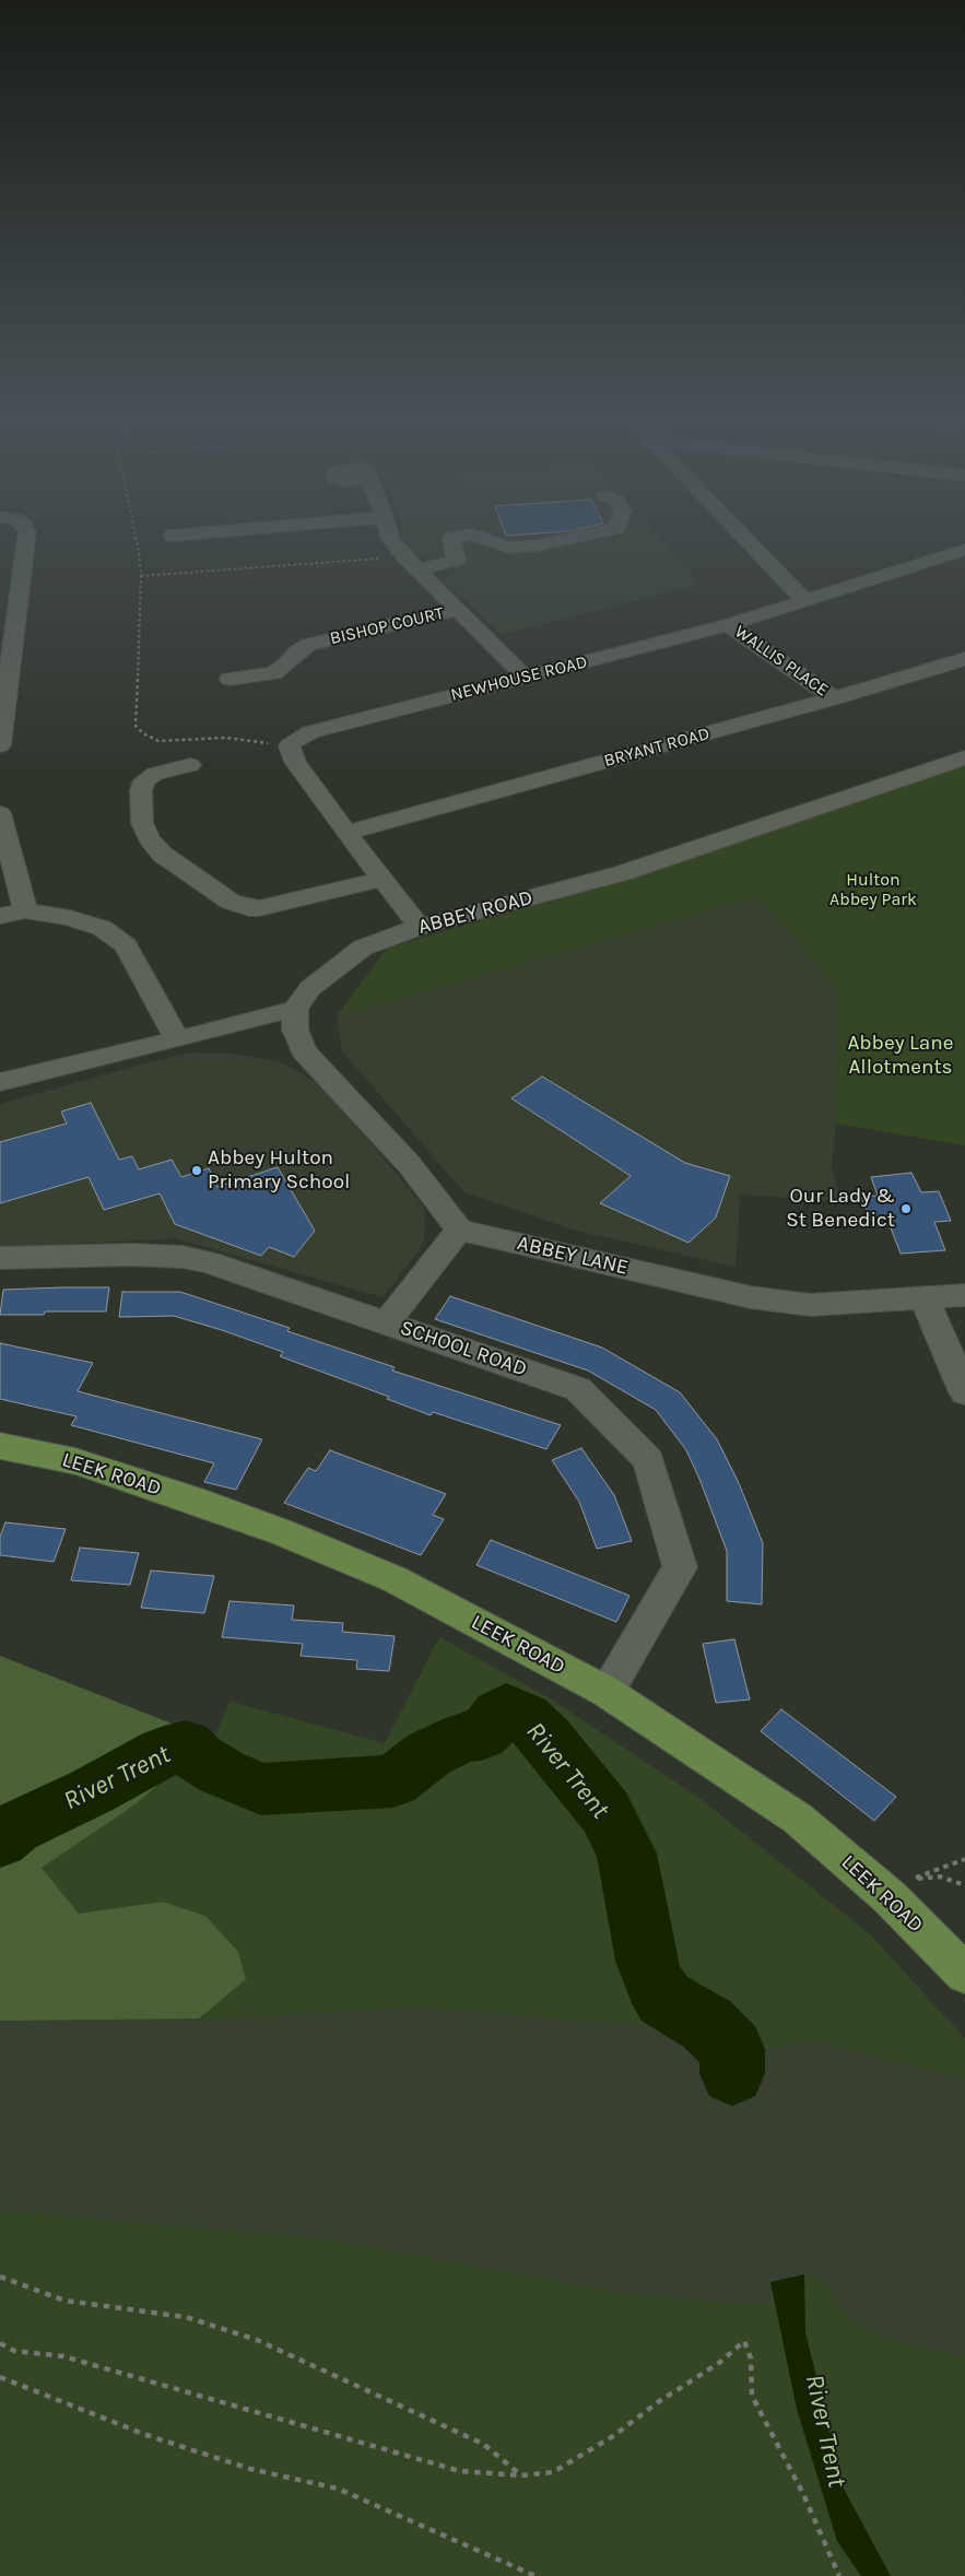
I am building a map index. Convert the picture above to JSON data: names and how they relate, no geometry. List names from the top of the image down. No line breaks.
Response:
{"streets":{"main road":["LEEK ROAD"],"street":["BISHOP COURT","WALLIS PLACE","NEWHOUSE ROAD","BRYANT ROAD","ABBEY ROAD","ABBEY LANE","SCHOOL ROAD"]},"crossings":[["WALLIS PLACE","NEWHOUSE ROAD"],["WALLIS PLACE","BRYANT ROAD"],["SCHOOL ROAD","LEEK ROAD"]],"water":["River Trent"],"parks":["Hulton Abbey Park","Abbey Lane Allotments"],"places":["Abbey Hulton Primary School","Our Lady & St Benedict"]}
